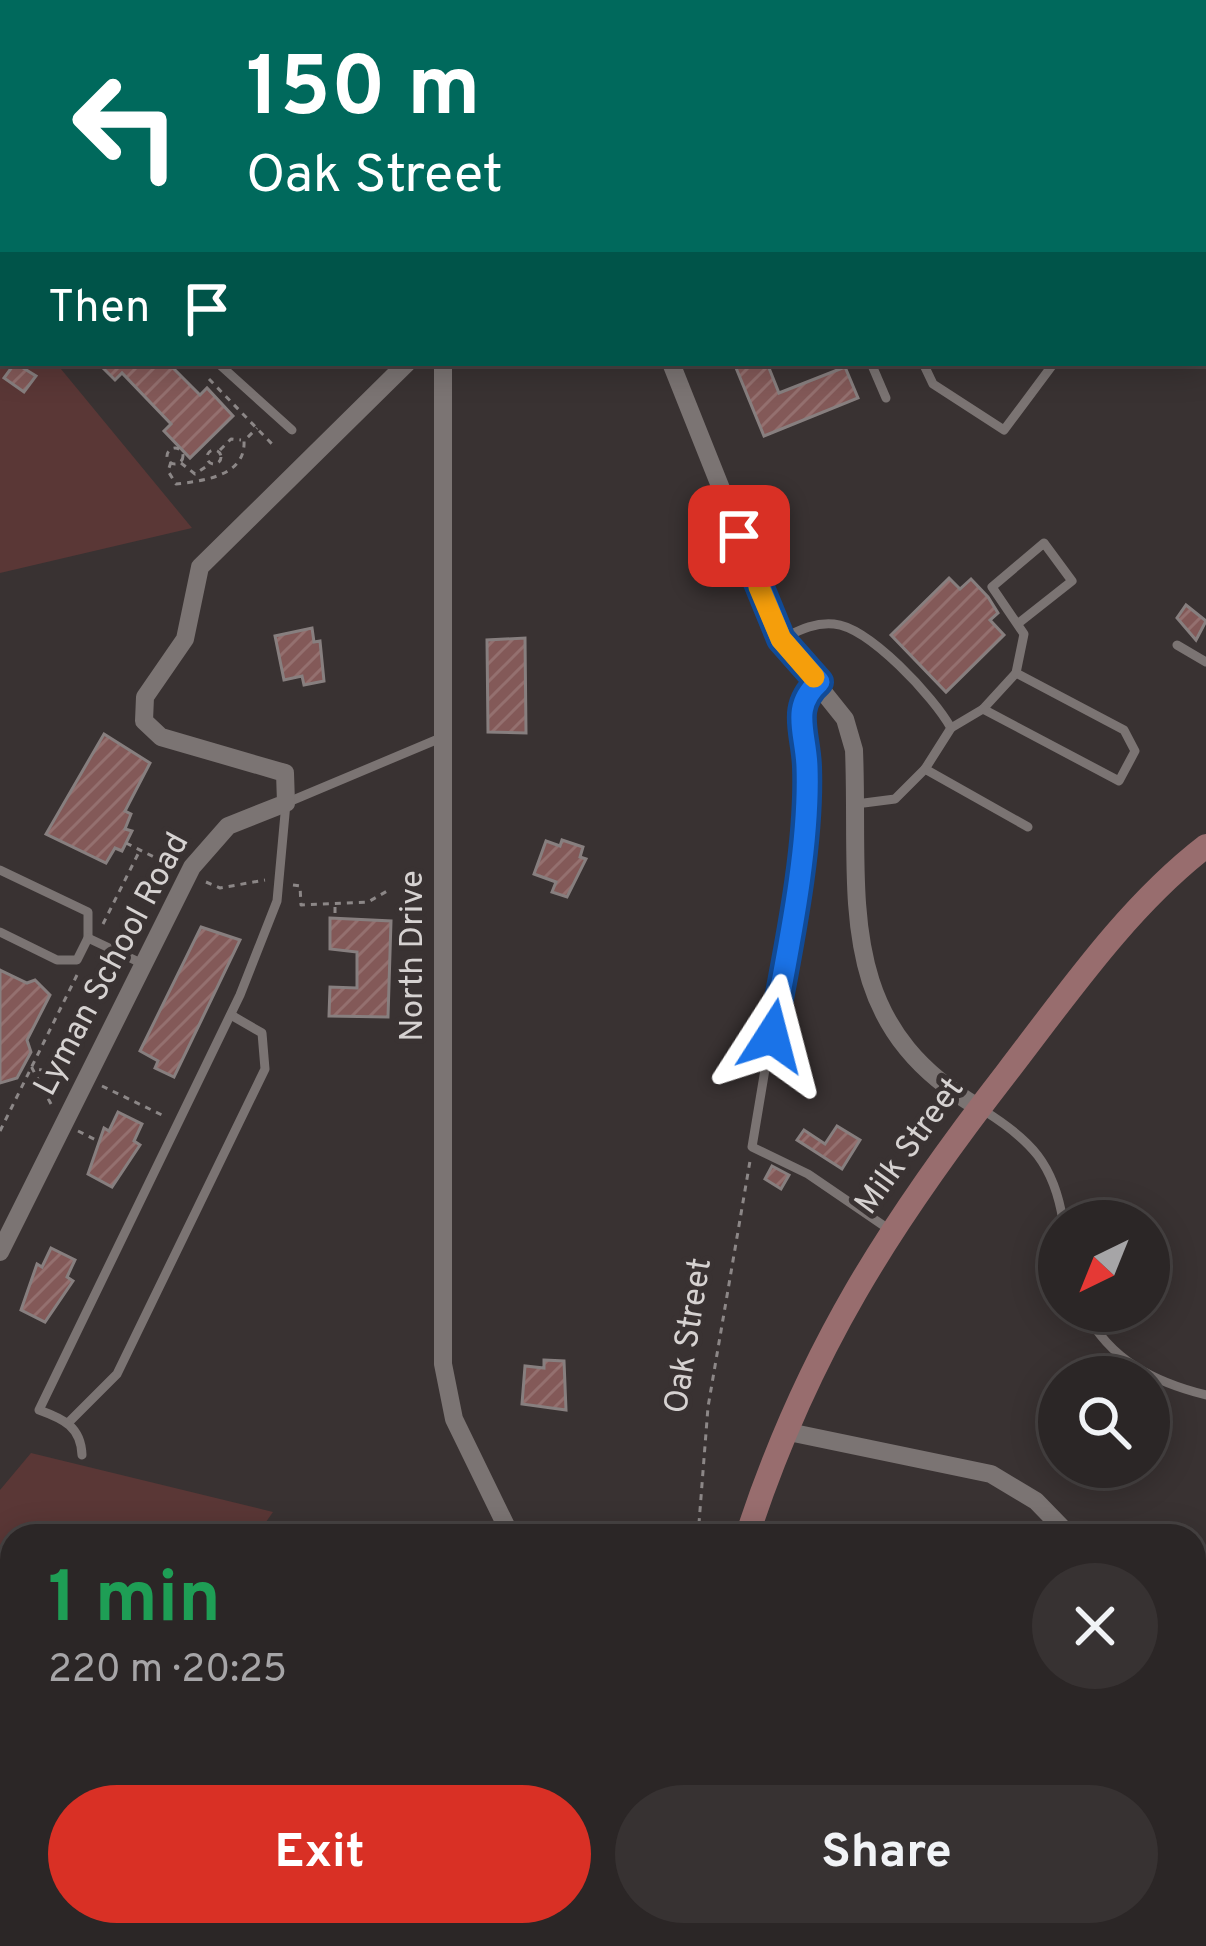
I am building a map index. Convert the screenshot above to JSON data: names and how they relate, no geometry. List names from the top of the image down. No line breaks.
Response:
{"streets":{"main road":["Milk Street"],"street":["North Drive","Lyman School Road"],"path":["Oak Street"]},"north":"bottom left","page":{"turn":["150 m","Oak Street"],"then":"Then","heading":["1 min","220 m · 20:25"],"buttons":["Exit","Share"]}}
